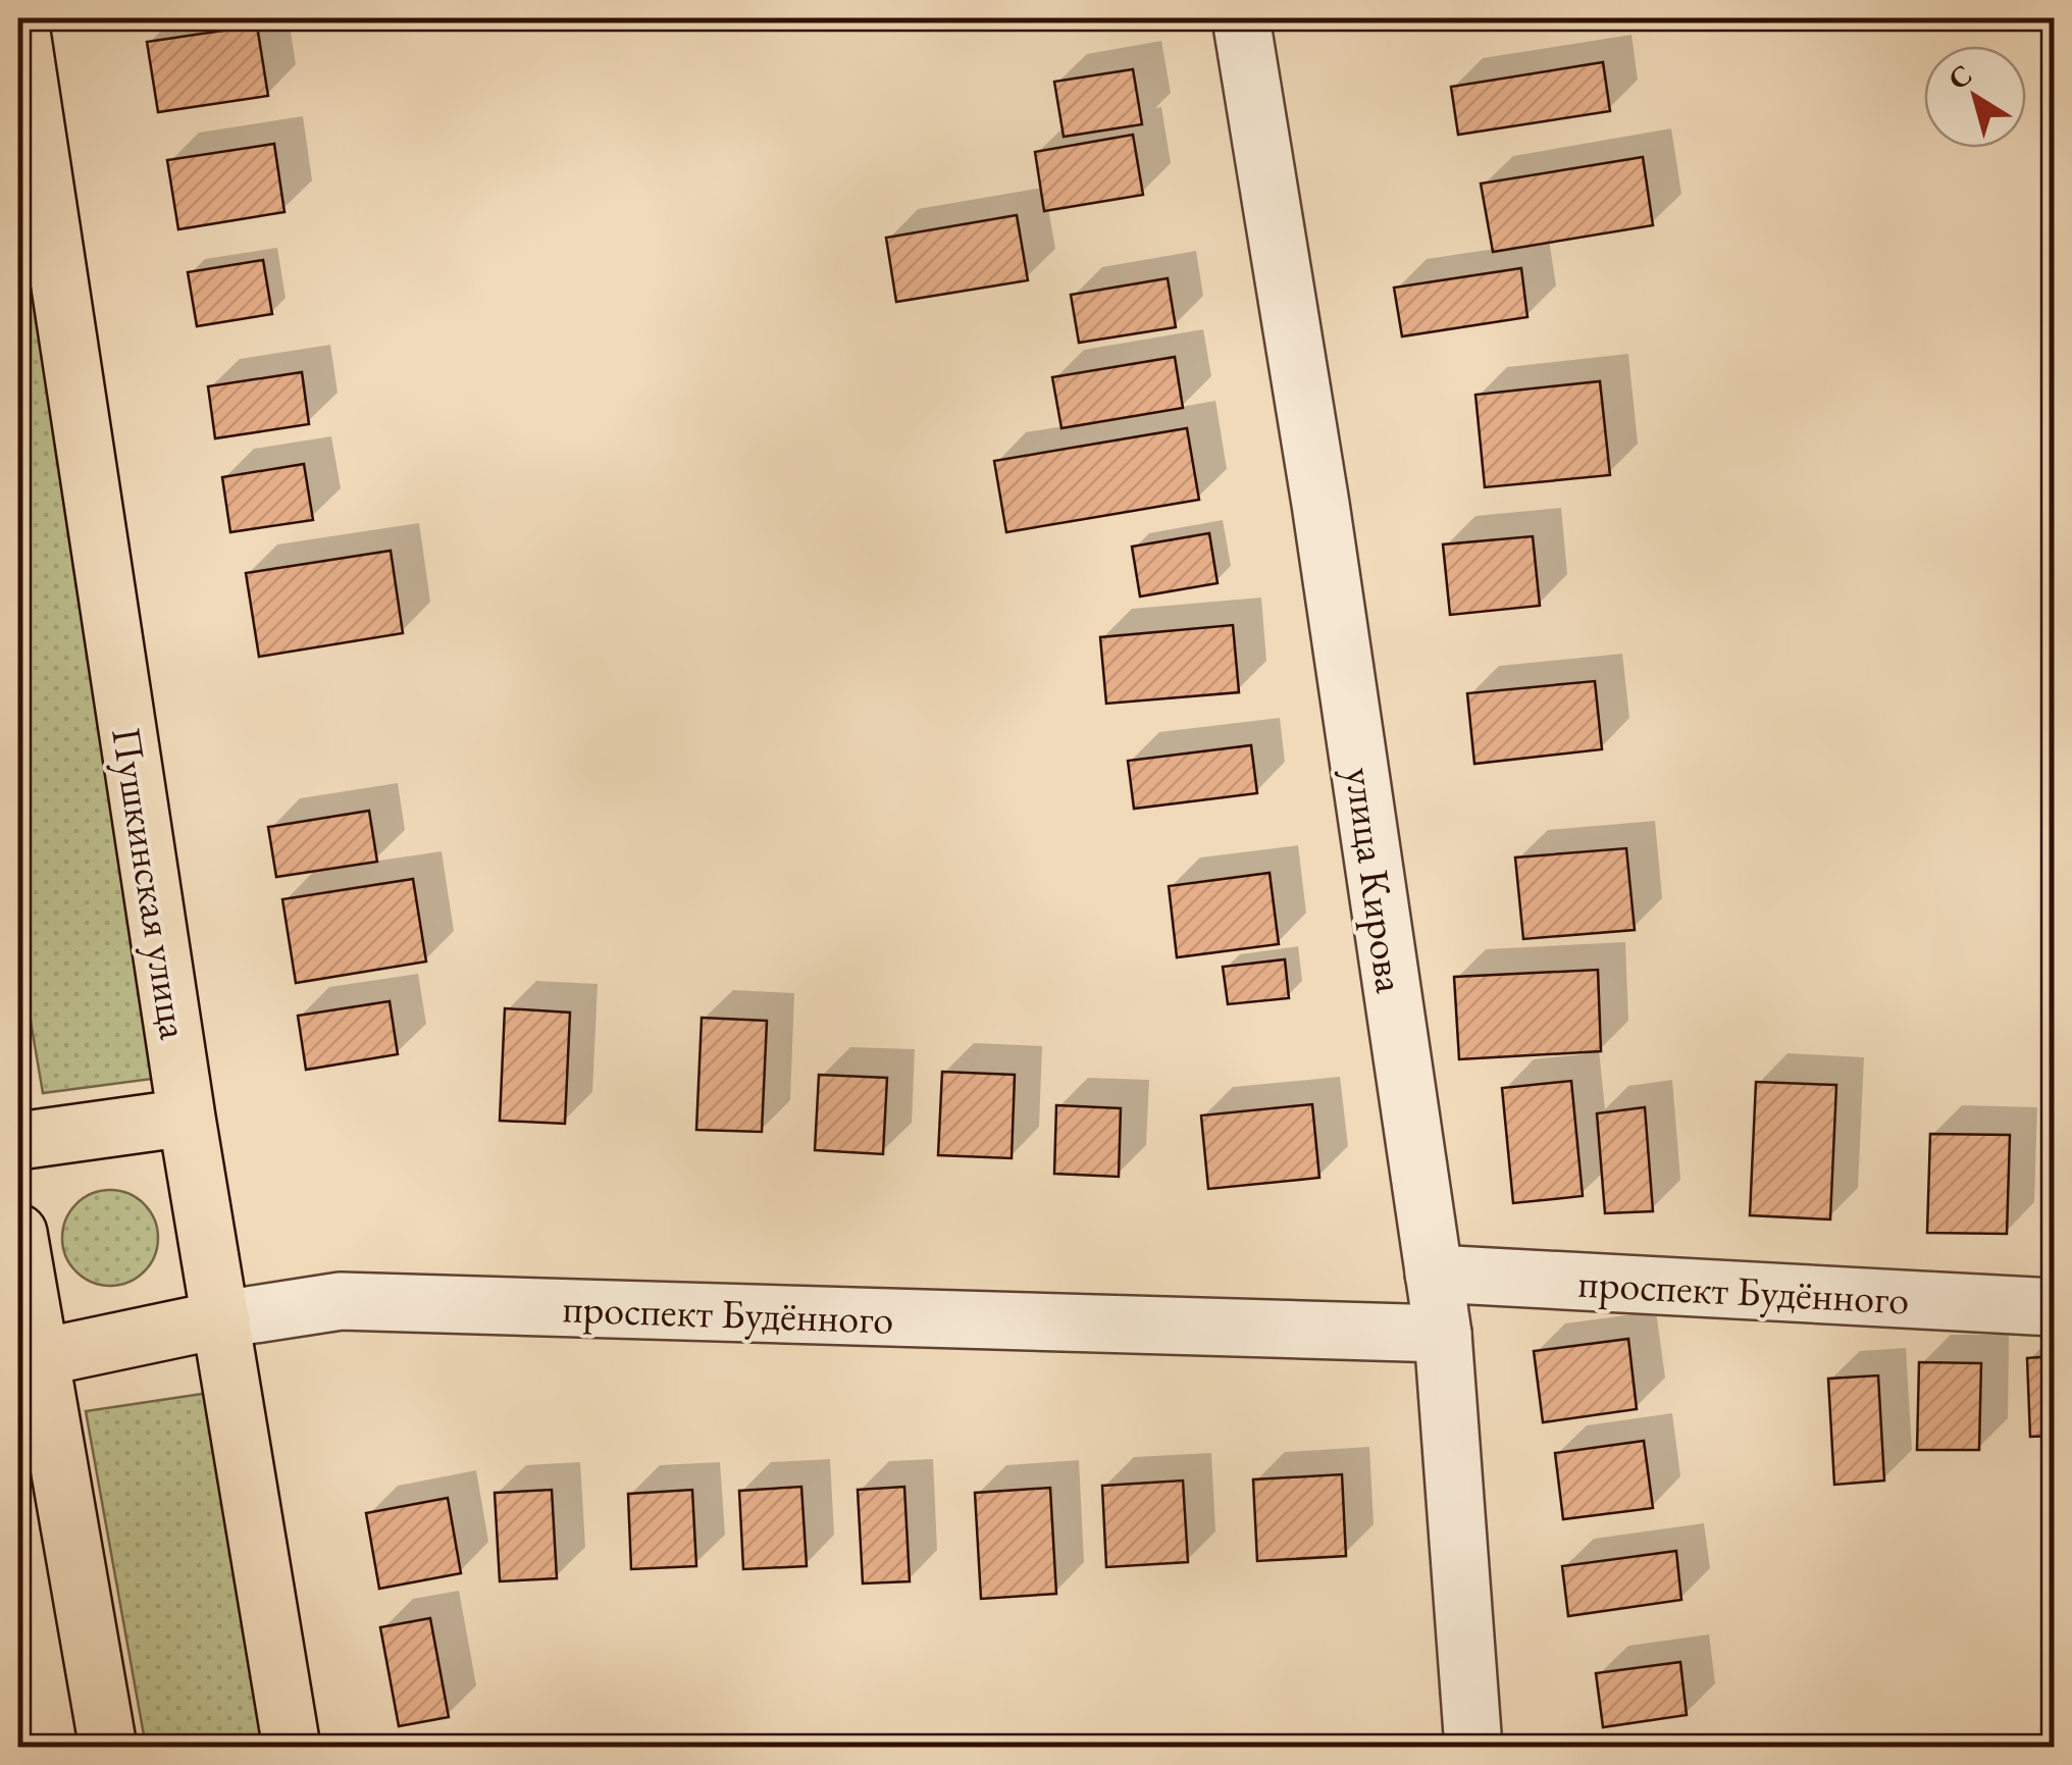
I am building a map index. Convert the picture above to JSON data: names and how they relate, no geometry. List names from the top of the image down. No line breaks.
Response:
{"streets":{"main road":["Пушкинская улица","проспект Будённого"],"street":["улица Кирова"]},"crossings":[["улица Кирова","проспект Будённого"],["Пушкинская улица","проспект Будённого"]],"north":"top left"}
